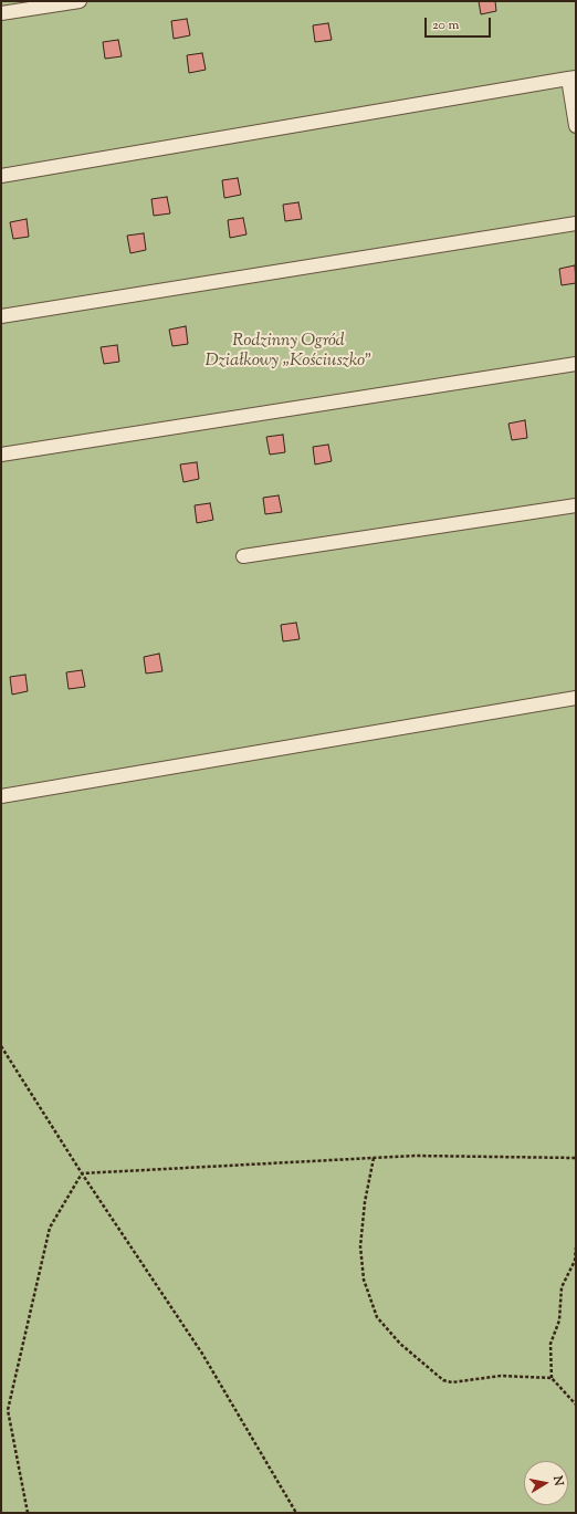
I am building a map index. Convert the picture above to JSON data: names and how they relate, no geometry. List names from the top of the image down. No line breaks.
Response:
{"parks":["Rodzinny Ogród Działkowy „Kościuszko”"],"scale_bar":"20 m","north":"right"}
